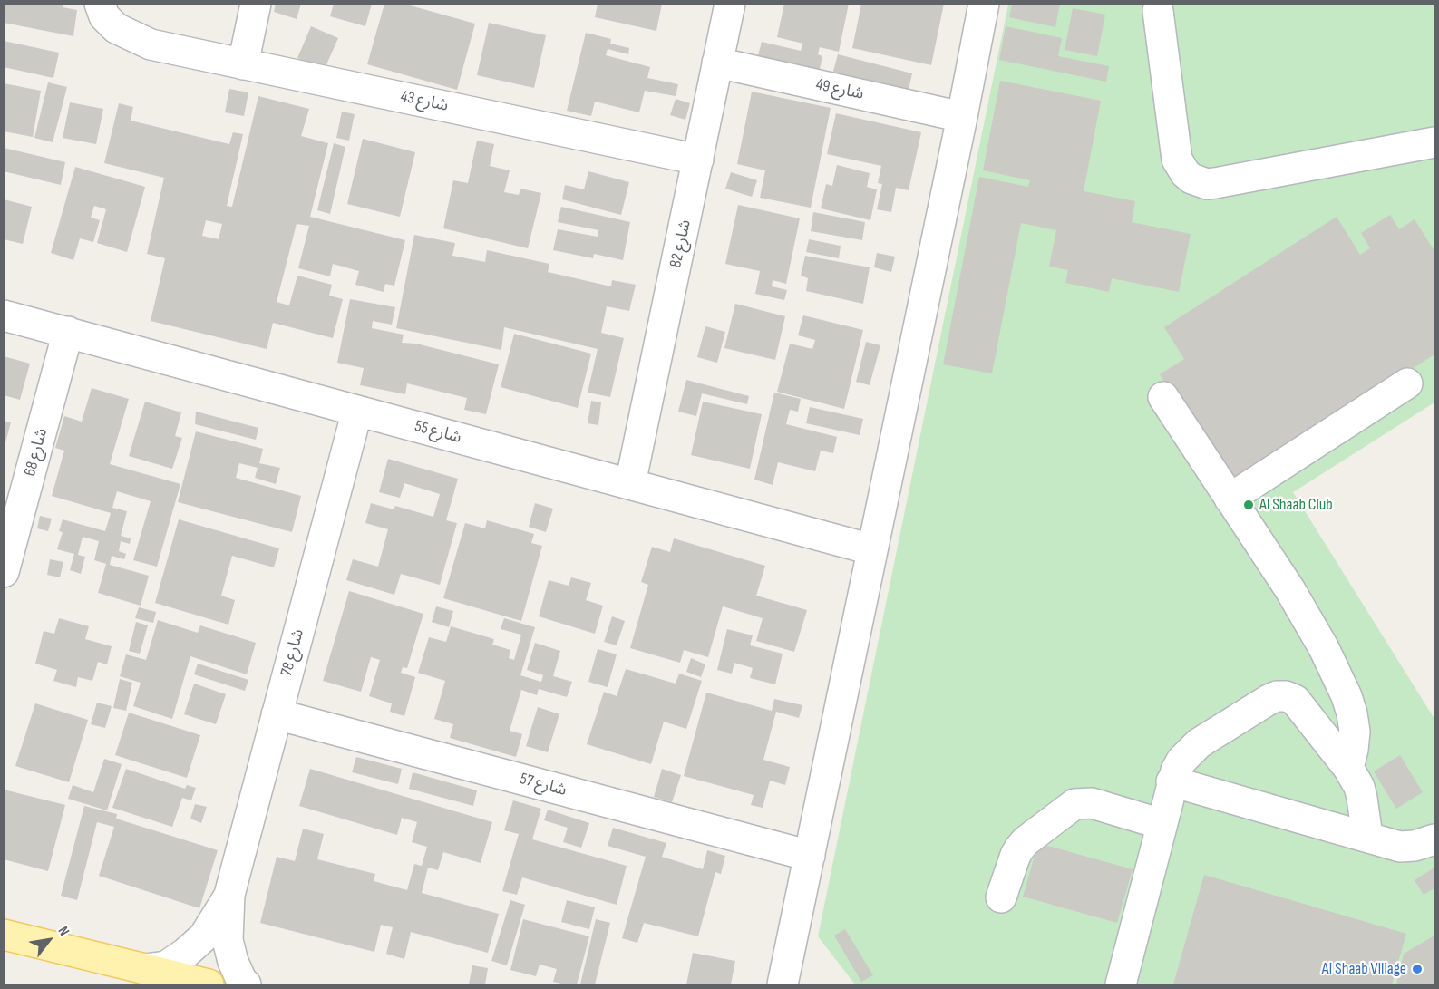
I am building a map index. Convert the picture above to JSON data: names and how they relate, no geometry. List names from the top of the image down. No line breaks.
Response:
{"streets":{"street":["شارع 49","شارع 43","شارع 82","شارع 55","شارع 68","شارع 78","شارع 57"]},"crossings":[["شارع 49","شارع 82"],["شارع 43","شارع 82"],["شارع 82","شارع 55"],["شارع 55","شارع 68"],["شارع 55","شارع 78"],["شارع 78","شارع 57"]],"places":["Al Shaab Club","Al Shaab Village"],"north":"top right"}
